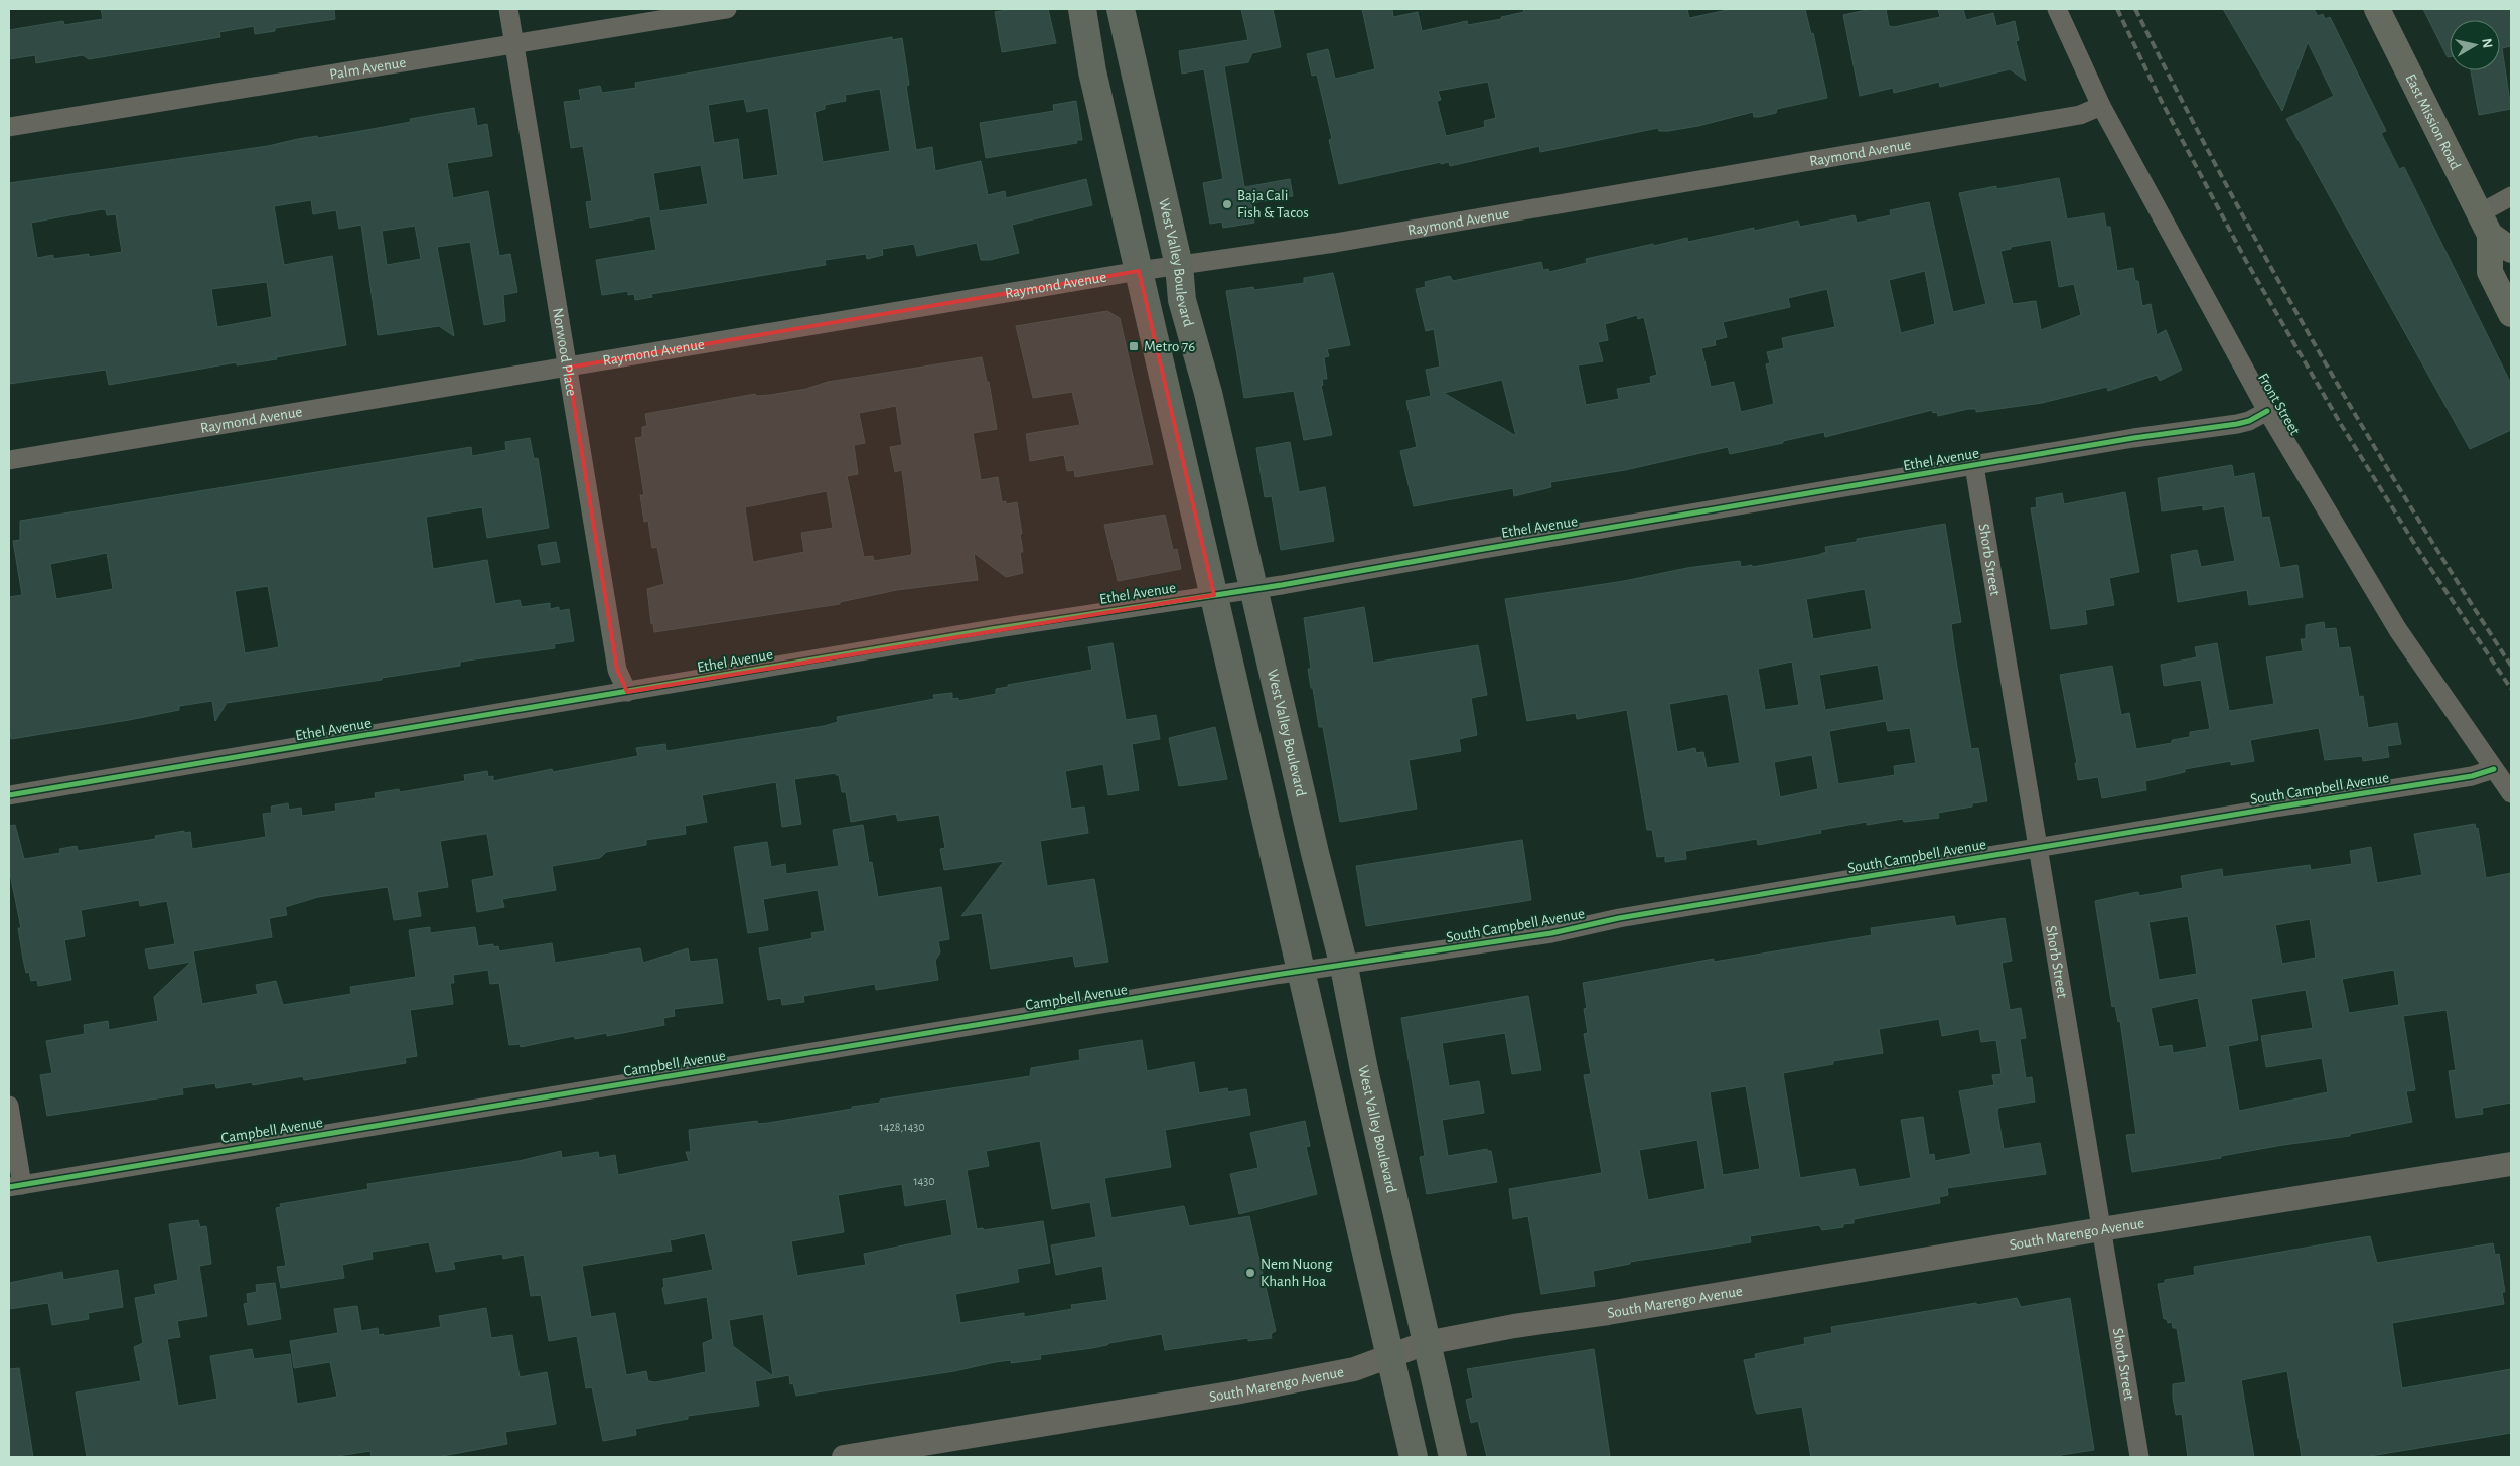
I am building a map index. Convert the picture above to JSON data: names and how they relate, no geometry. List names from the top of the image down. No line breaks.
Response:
{"streets":{"main road":["East Mission Road","West Valley Boulevard"],"street":["Palm Avenue","Raymond Avenue","Norwood Place","Front Street","Ethel Avenue","Shorb Street","South Campbell Avenue","Campbell Avenue","South Marengo Avenue"]},"crossings":[["Palm Avenue","Norwood Place"],["Raymond Avenue","West Valley Boulevard"],["Raymond Avenue","Norwood Place"],["Raymond Avenue","Front Street"],["West Valley Boulevard","Ethel Avenue"],["West Valley Boulevard","South Campbell Avenue"],["West Valley Boulevard","Campbell Avenue"],["West Valley Boulevard","South Marengo Avenue"],["Norwood Place","Ethel Avenue"],["Front Street","Ethel Avenue"],["Front Street","South Campbell Avenue"],["Ethel Avenue","Shorb Street"],["Shorb Street","South Campbell Avenue"],["Shorb Street","South Marengo Avenue"],["South Campbell Avenue","Campbell Avenue"]],"places":{"other":["Baja Cali Fish & Tacos","Nem Nuong Khanh Hoa"],"transit":["Metro 76"]},"house_numbers":["1428,1430","1430"],"north":"right"}
